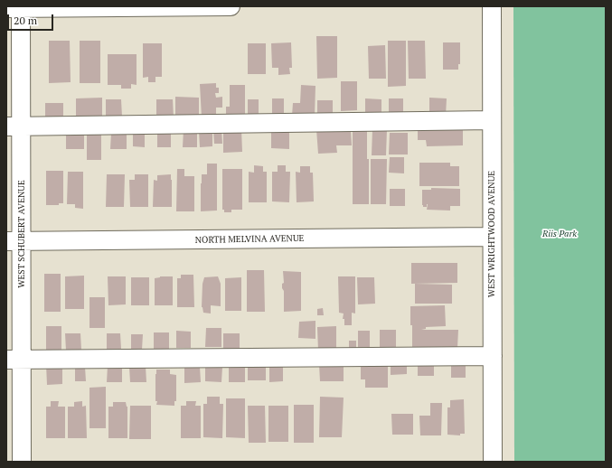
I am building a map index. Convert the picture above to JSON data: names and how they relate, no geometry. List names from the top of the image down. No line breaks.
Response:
{"streets":{"street":["WEST SCHUBERT AVENUE","WEST WRIGHTWOOD AVENUE","NORTH MELVINA AVENUE"]},"crossings":[["WEST SCHUBERT AVENUE","NORTH MELVINA AVENUE"],["WEST WRIGHTWOOD AVENUE","NORTH MELVINA AVENUE"]],"parks":["Riis Park"],"scale_bar":"20 m"}
